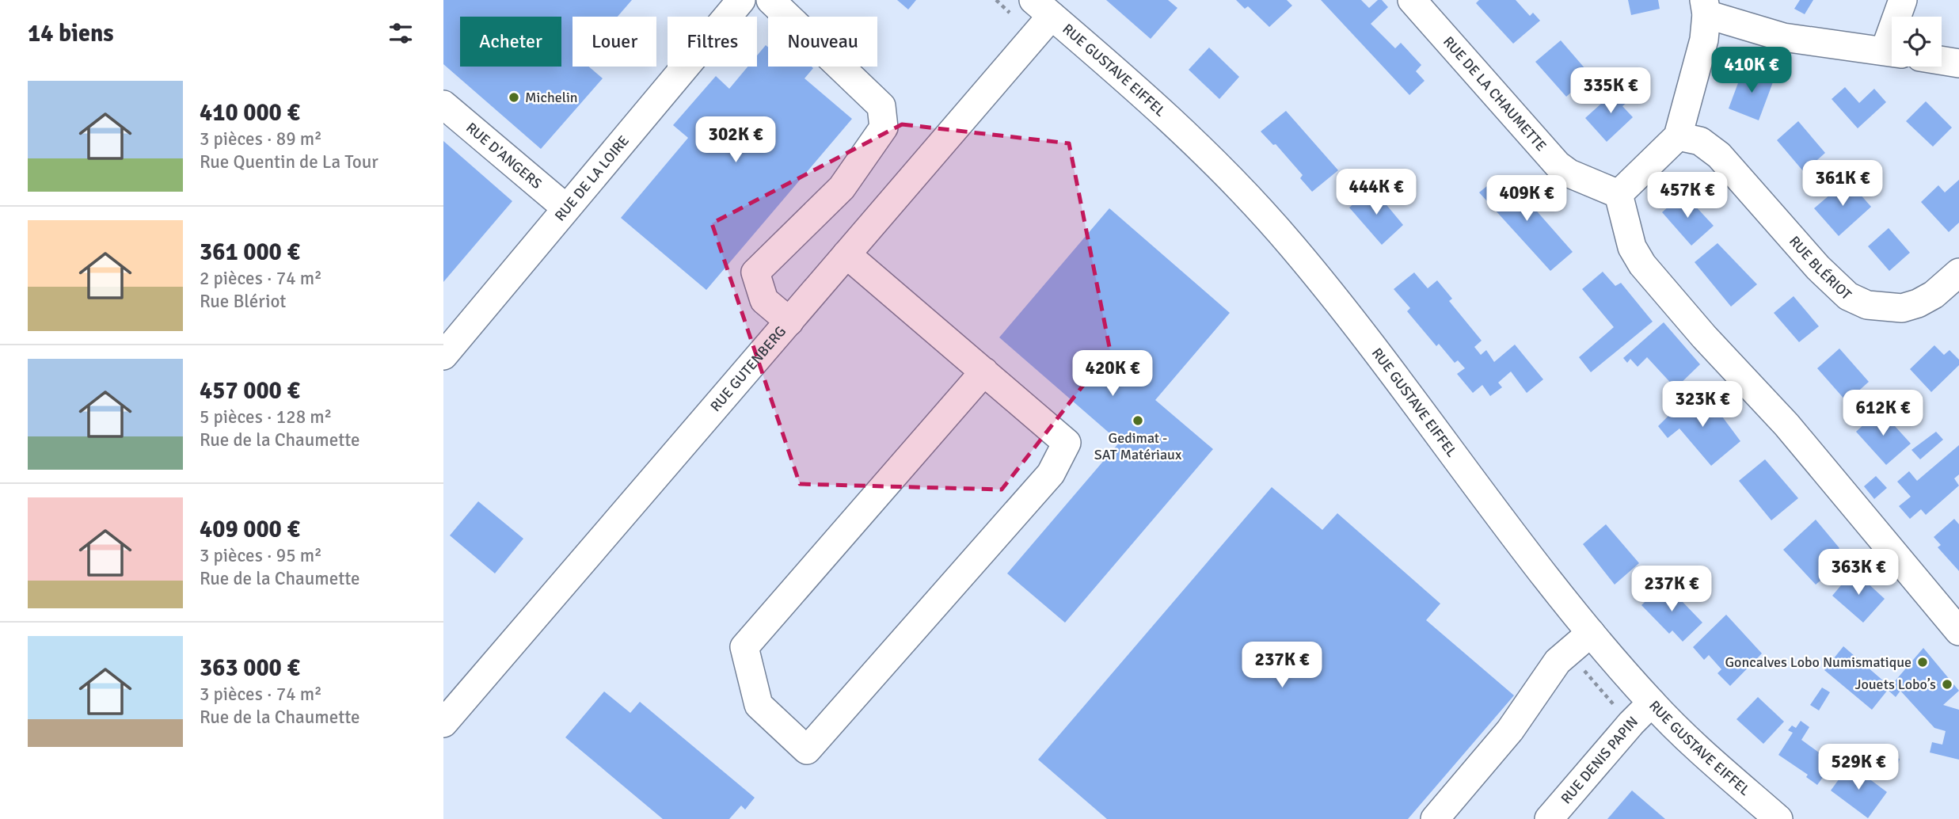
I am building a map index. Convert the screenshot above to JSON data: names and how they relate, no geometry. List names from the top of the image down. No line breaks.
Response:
{"streets":{"street":["RUE GUSTAVE EIFFEL","RUE DE LA CHAUMETTE","RUE D'ANGERS","RUE DE LA LOIRE","RUE BLÉRIOT","RUE GUTENBERG","RUE DENIS PAPIN"]},"crossings":[["RUE GUSTAVE EIFFEL","RUE GUTENBERG"],["RUE GUSTAVE EIFFEL","RUE DENIS PAPIN"],["RUE D'ANGERS","RUE DE LA LOIRE"]],"places":["Michelin","Gedimat - SAT Matériaux","Goncalves Lobo Numismatique","Jouets Lobo’s"],"page":{"heading":"14 biens","chip":["Acheter","Louer","Filtres","Nouveau"],"price":["410K €","335K €","302K €","361K €","444K €","457K €","409K €","420K €","323K €","612K €","363K €","237K €","237K €","529K €"],"list":[{"name":"410 000 €","note":"3 pièces · 89 m² · Rue Quentin de La Tour"},{"name":"361 000 €","note":"2 pièces · 74 m² · Rue Blériot"},{"name":"457 000 €","note":"5 pièces · 128 m² · Rue de la Chaumette"},{"name":"409 000 €","note":"3 pièces · 95 m² · Rue de la Chaumette"},{"name":"363 000 €","note":"3 pièces · 74 m² · Rue de la Chaumette"}]}}
